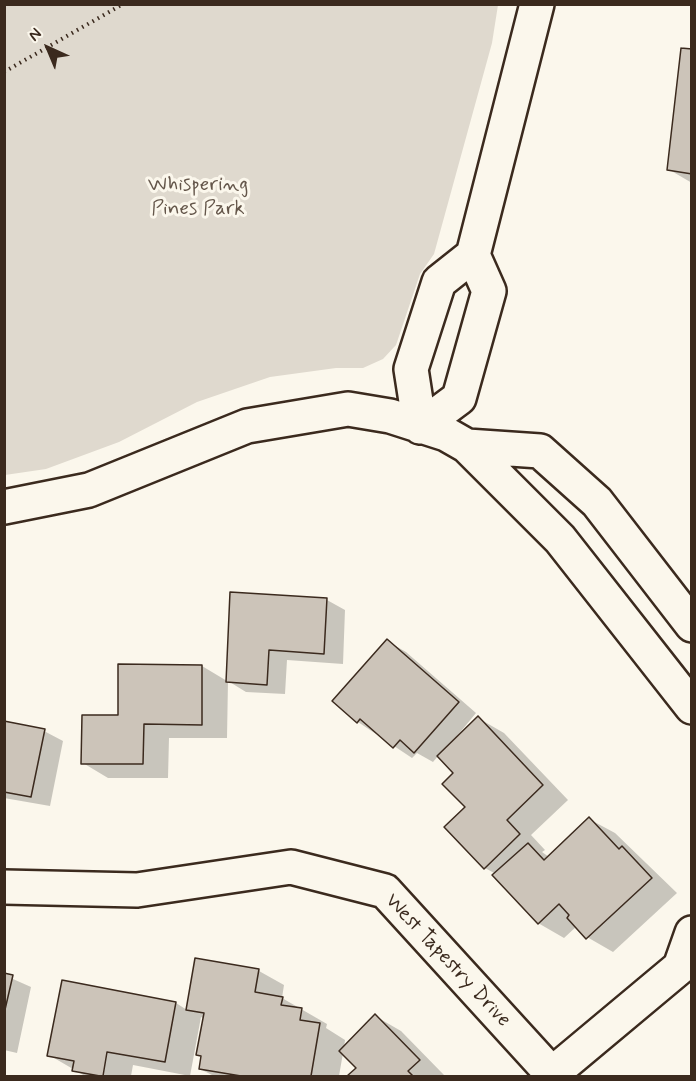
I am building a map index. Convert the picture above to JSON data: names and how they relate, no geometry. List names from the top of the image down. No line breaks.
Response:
{"streets":{"street":["West Tapestry Drive"]},"parks":["Whispering Pines Park"],"north":"top left"}
